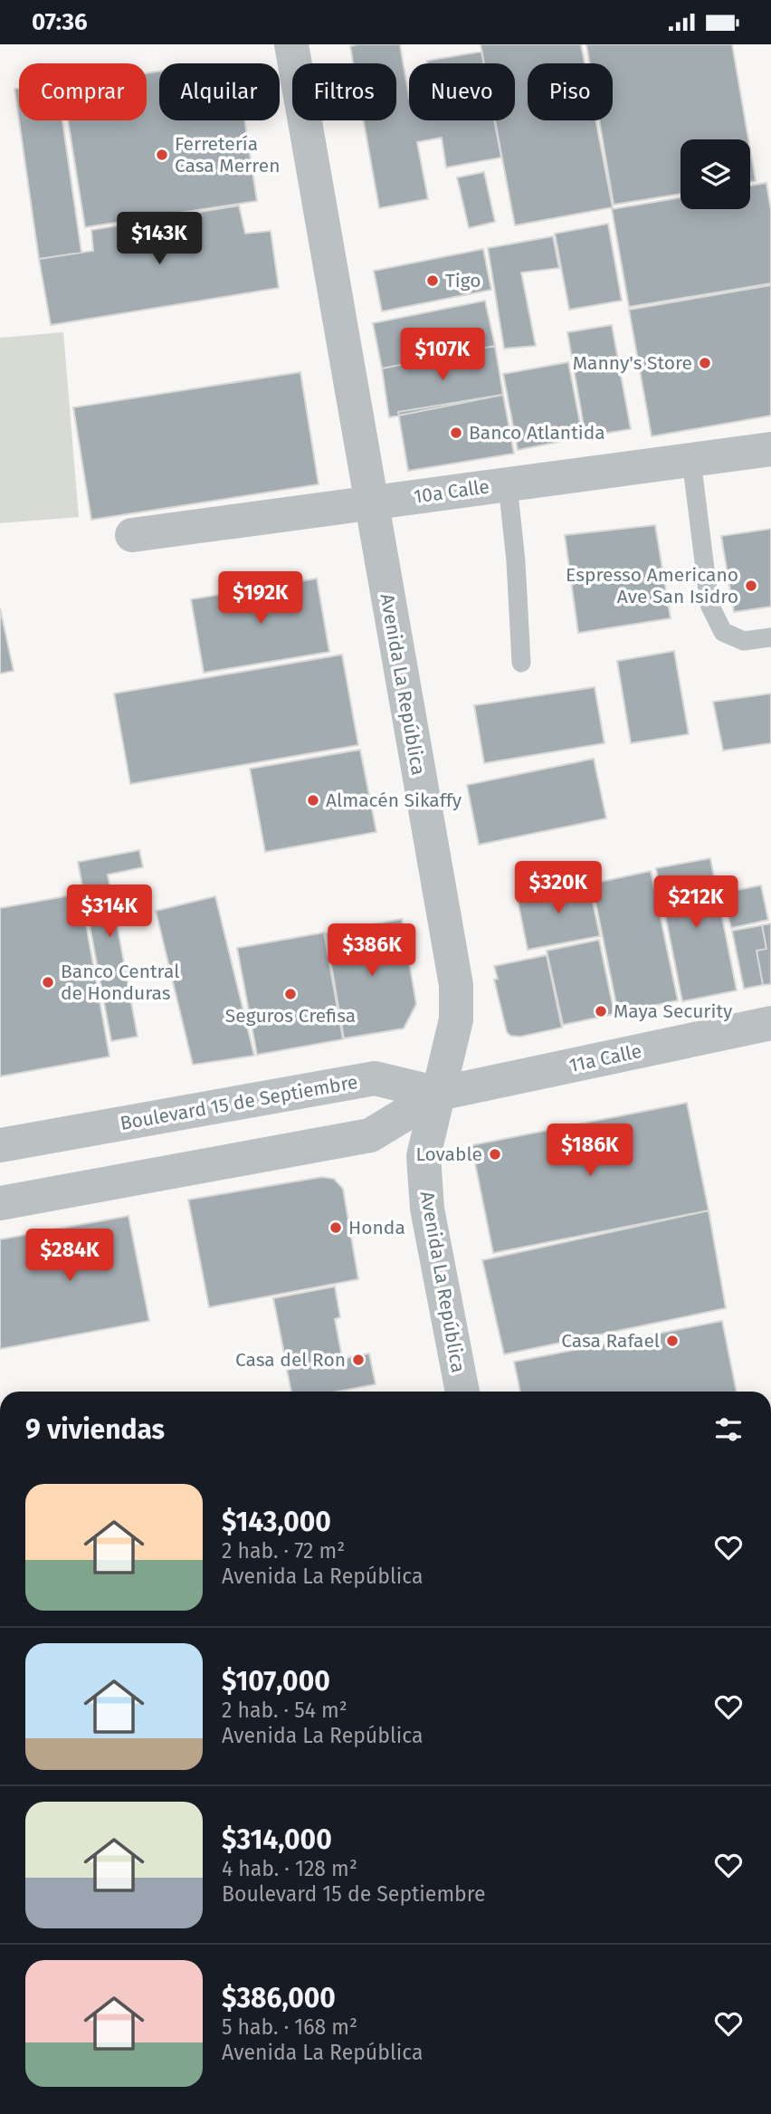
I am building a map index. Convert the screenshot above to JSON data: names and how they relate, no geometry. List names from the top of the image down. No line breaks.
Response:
{"streets":{"street":["10a Calle","Avenida La República","11a Calle","Boulevard 15 de Septiembre"]},"crossings":[["10a Calle","Avenida La República"],["Avenida La República","11a Calle"],["Avenida La República","Boulevard 15 de Septiembre"],["11a Calle","Boulevard 15 de Septiembre"]],"places":["Ferretería Casa Merren","Tigo","Manny's Store","Banco Atlantida","Espresso Americano Ave San Isidro","Almacén Sikaffy","Banco Central de Honduras","Seguros Crefisa","Maya Security","Lovable","Honda","Casa Rafael","Casa del Ron"],"page":{"status":"07:36","chip":["Comprar","Alquilar","Filtros","Nuevo","Piso"],"price":["$143K","$107K","$192K","$320K","$212K","$314K","$386K","$186K","$284K"],"heading":"9 viviendas","list":[{"name":"$143,000","note":"2 hab. · 72 m² · Avenida La República"},{"name":"$107,000","note":"2 hab. · 54 m² · Avenida La República"},{"name":"$314,000","note":"4 hab. · 128 m² · Boulevard 15 de Septiembre"},{"name":"$386,000","note":"5 hab. · 168 m² · Avenida La República"}]}}
